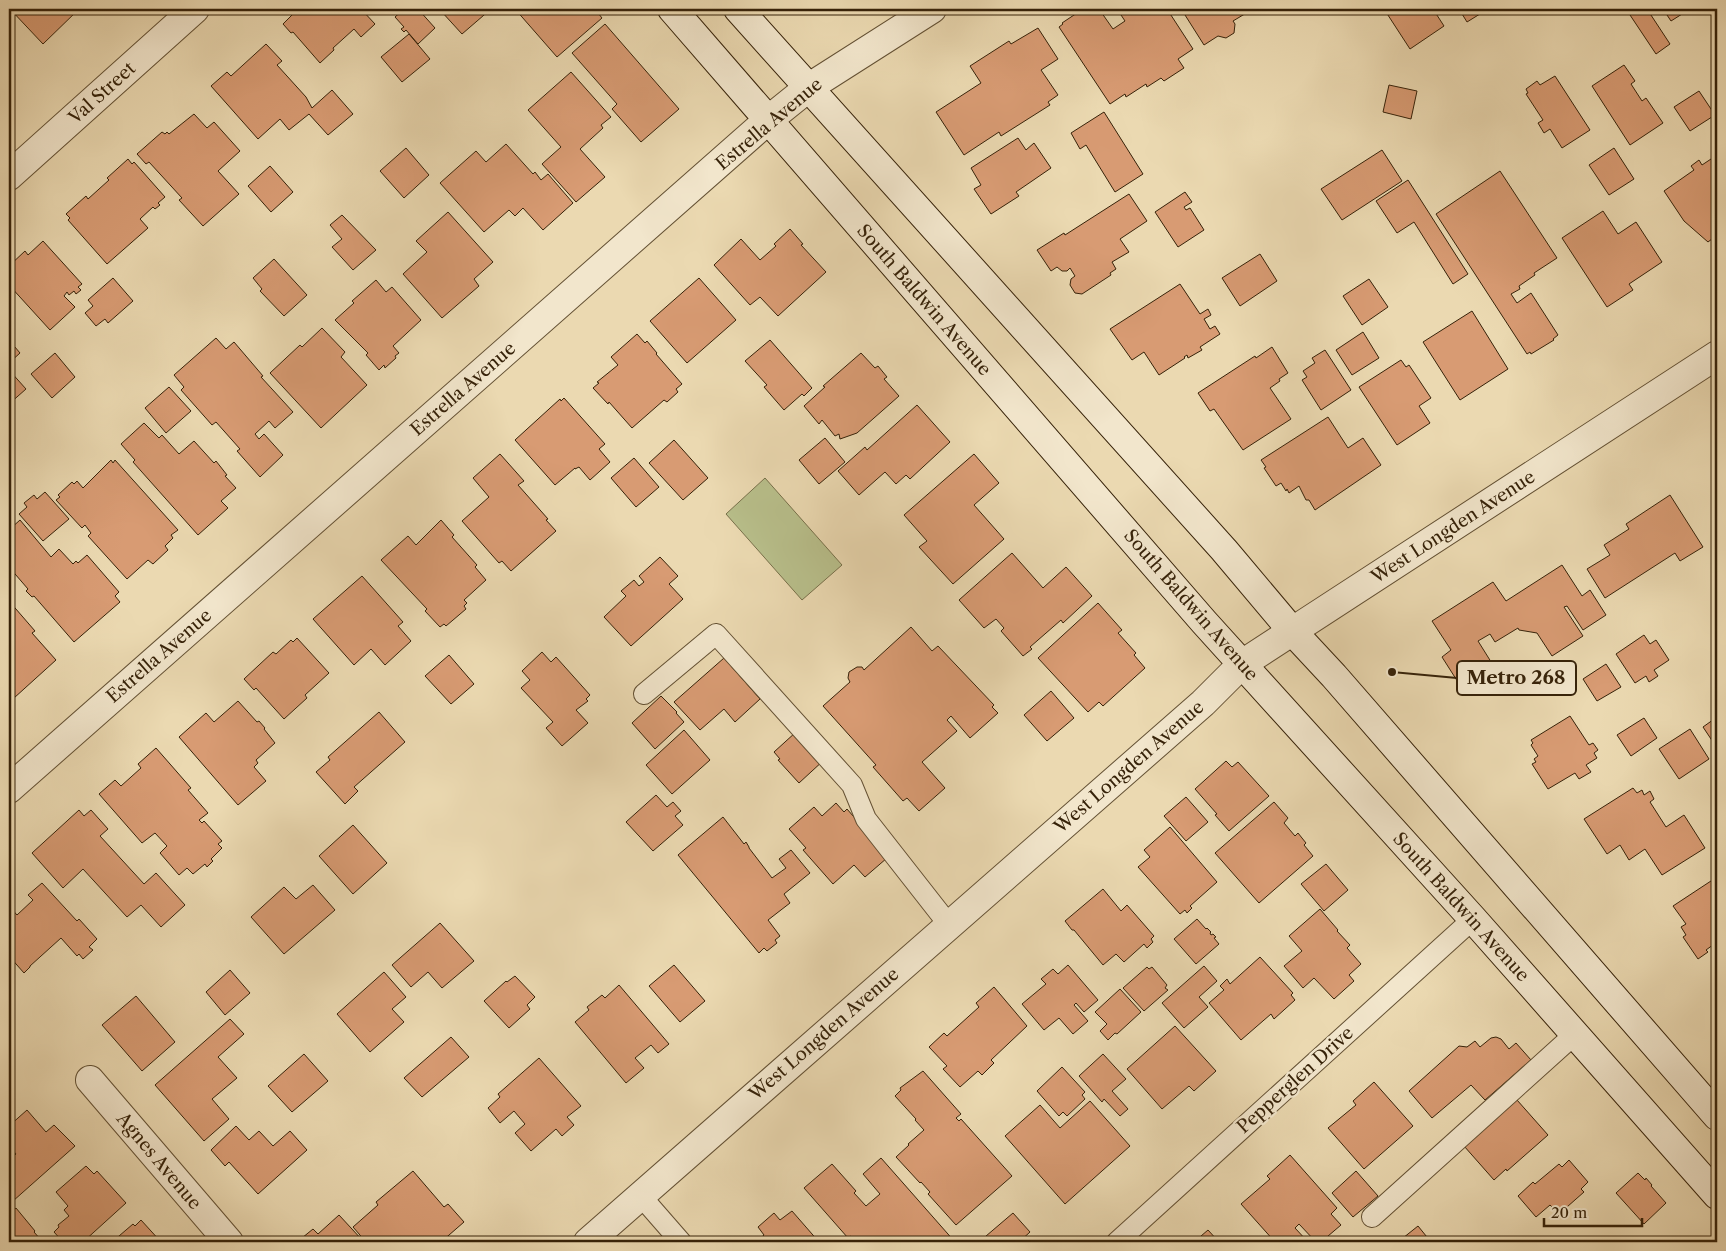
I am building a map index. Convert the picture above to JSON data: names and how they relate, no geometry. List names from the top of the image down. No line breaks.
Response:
{"streets":{"street":["Val Street","Estrella Avenue","South Baldwin Avenue","West Longden Avenue","Agnes Avenue"],"lane":["Pepperglen Drive"]},"crossings":[["Estrella Avenue","South Baldwin Avenue"],["South Baldwin Avenue","West Longden Avenue"],["South Baldwin Avenue","Pepperglen Drive"]],"places":["Metro 268"],"scale_bar":"20 m"}
